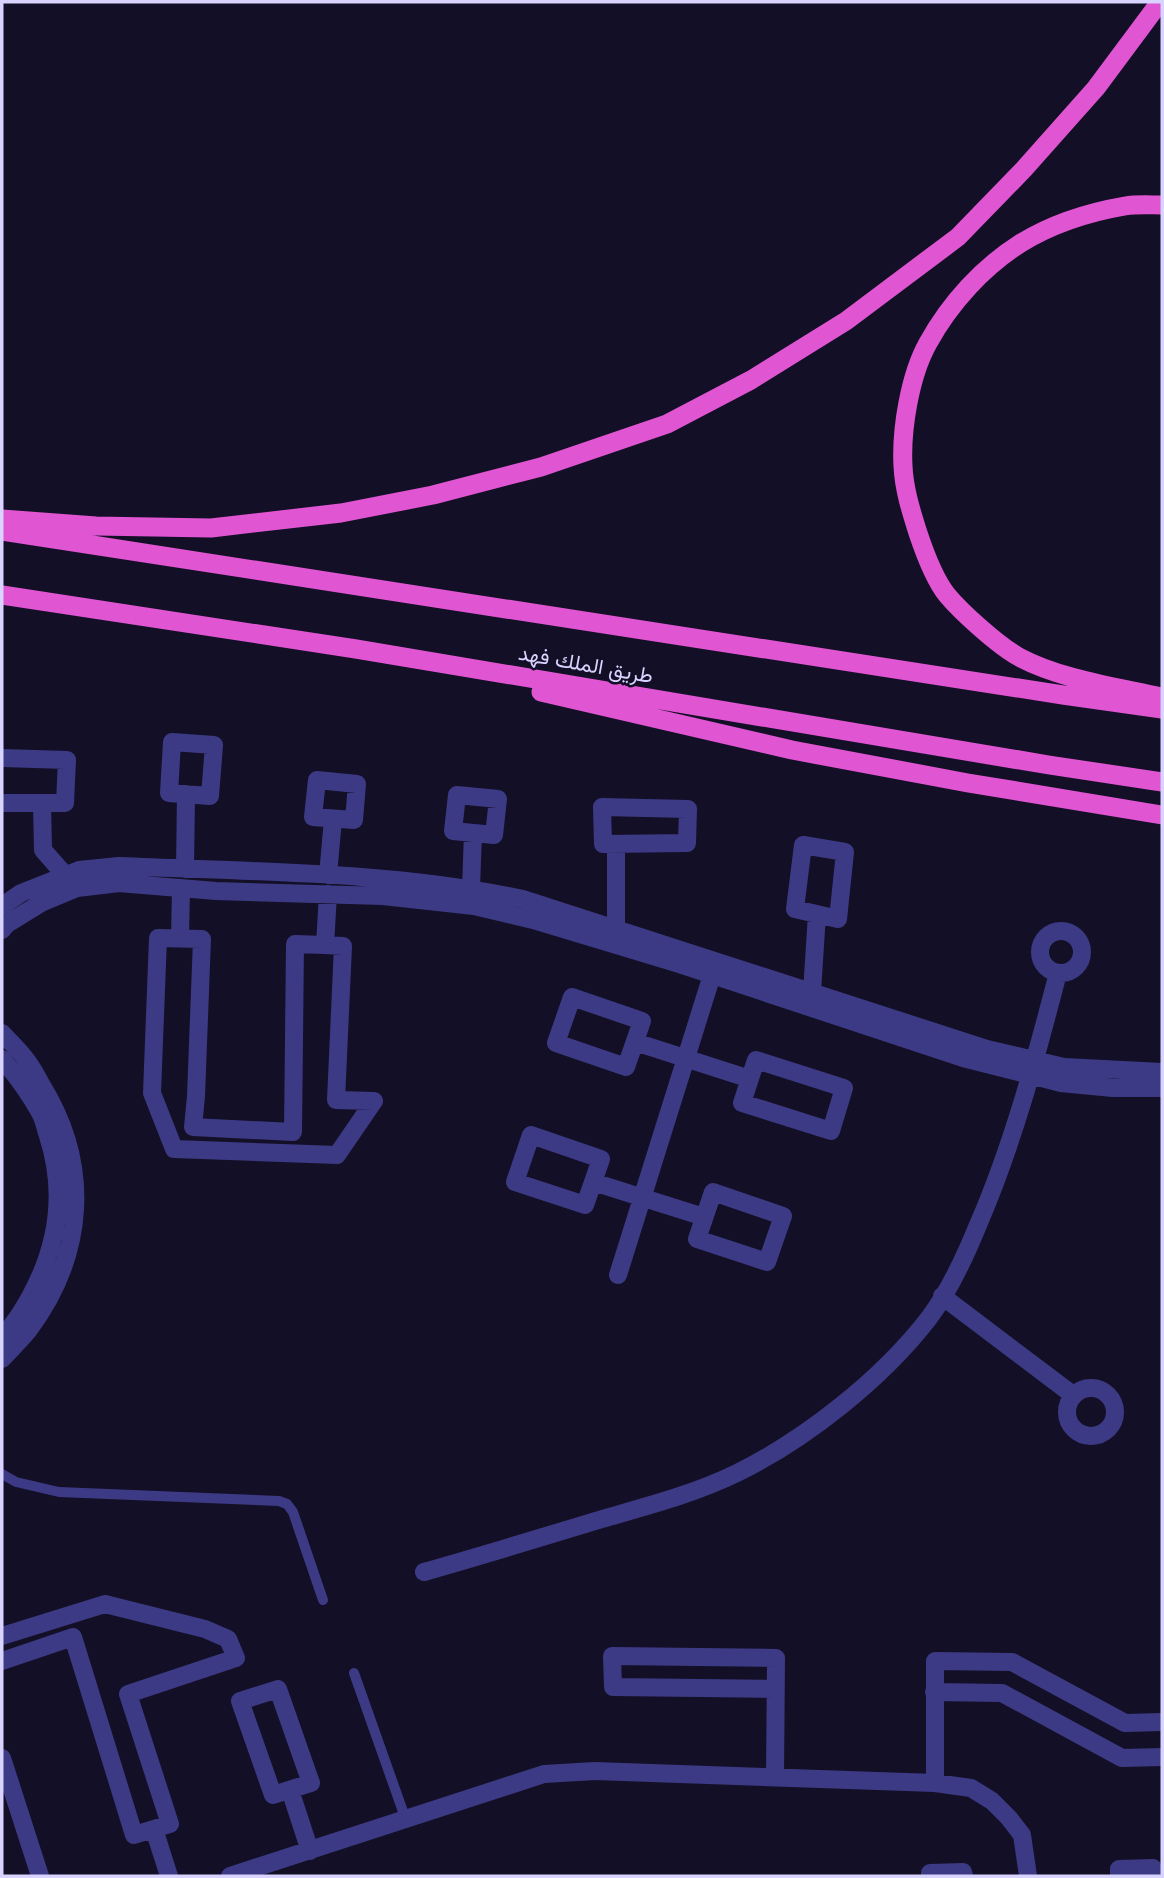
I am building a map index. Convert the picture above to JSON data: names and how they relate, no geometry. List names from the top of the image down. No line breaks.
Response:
{"streets":{"highway":["طريق الملك فهد"]}}
